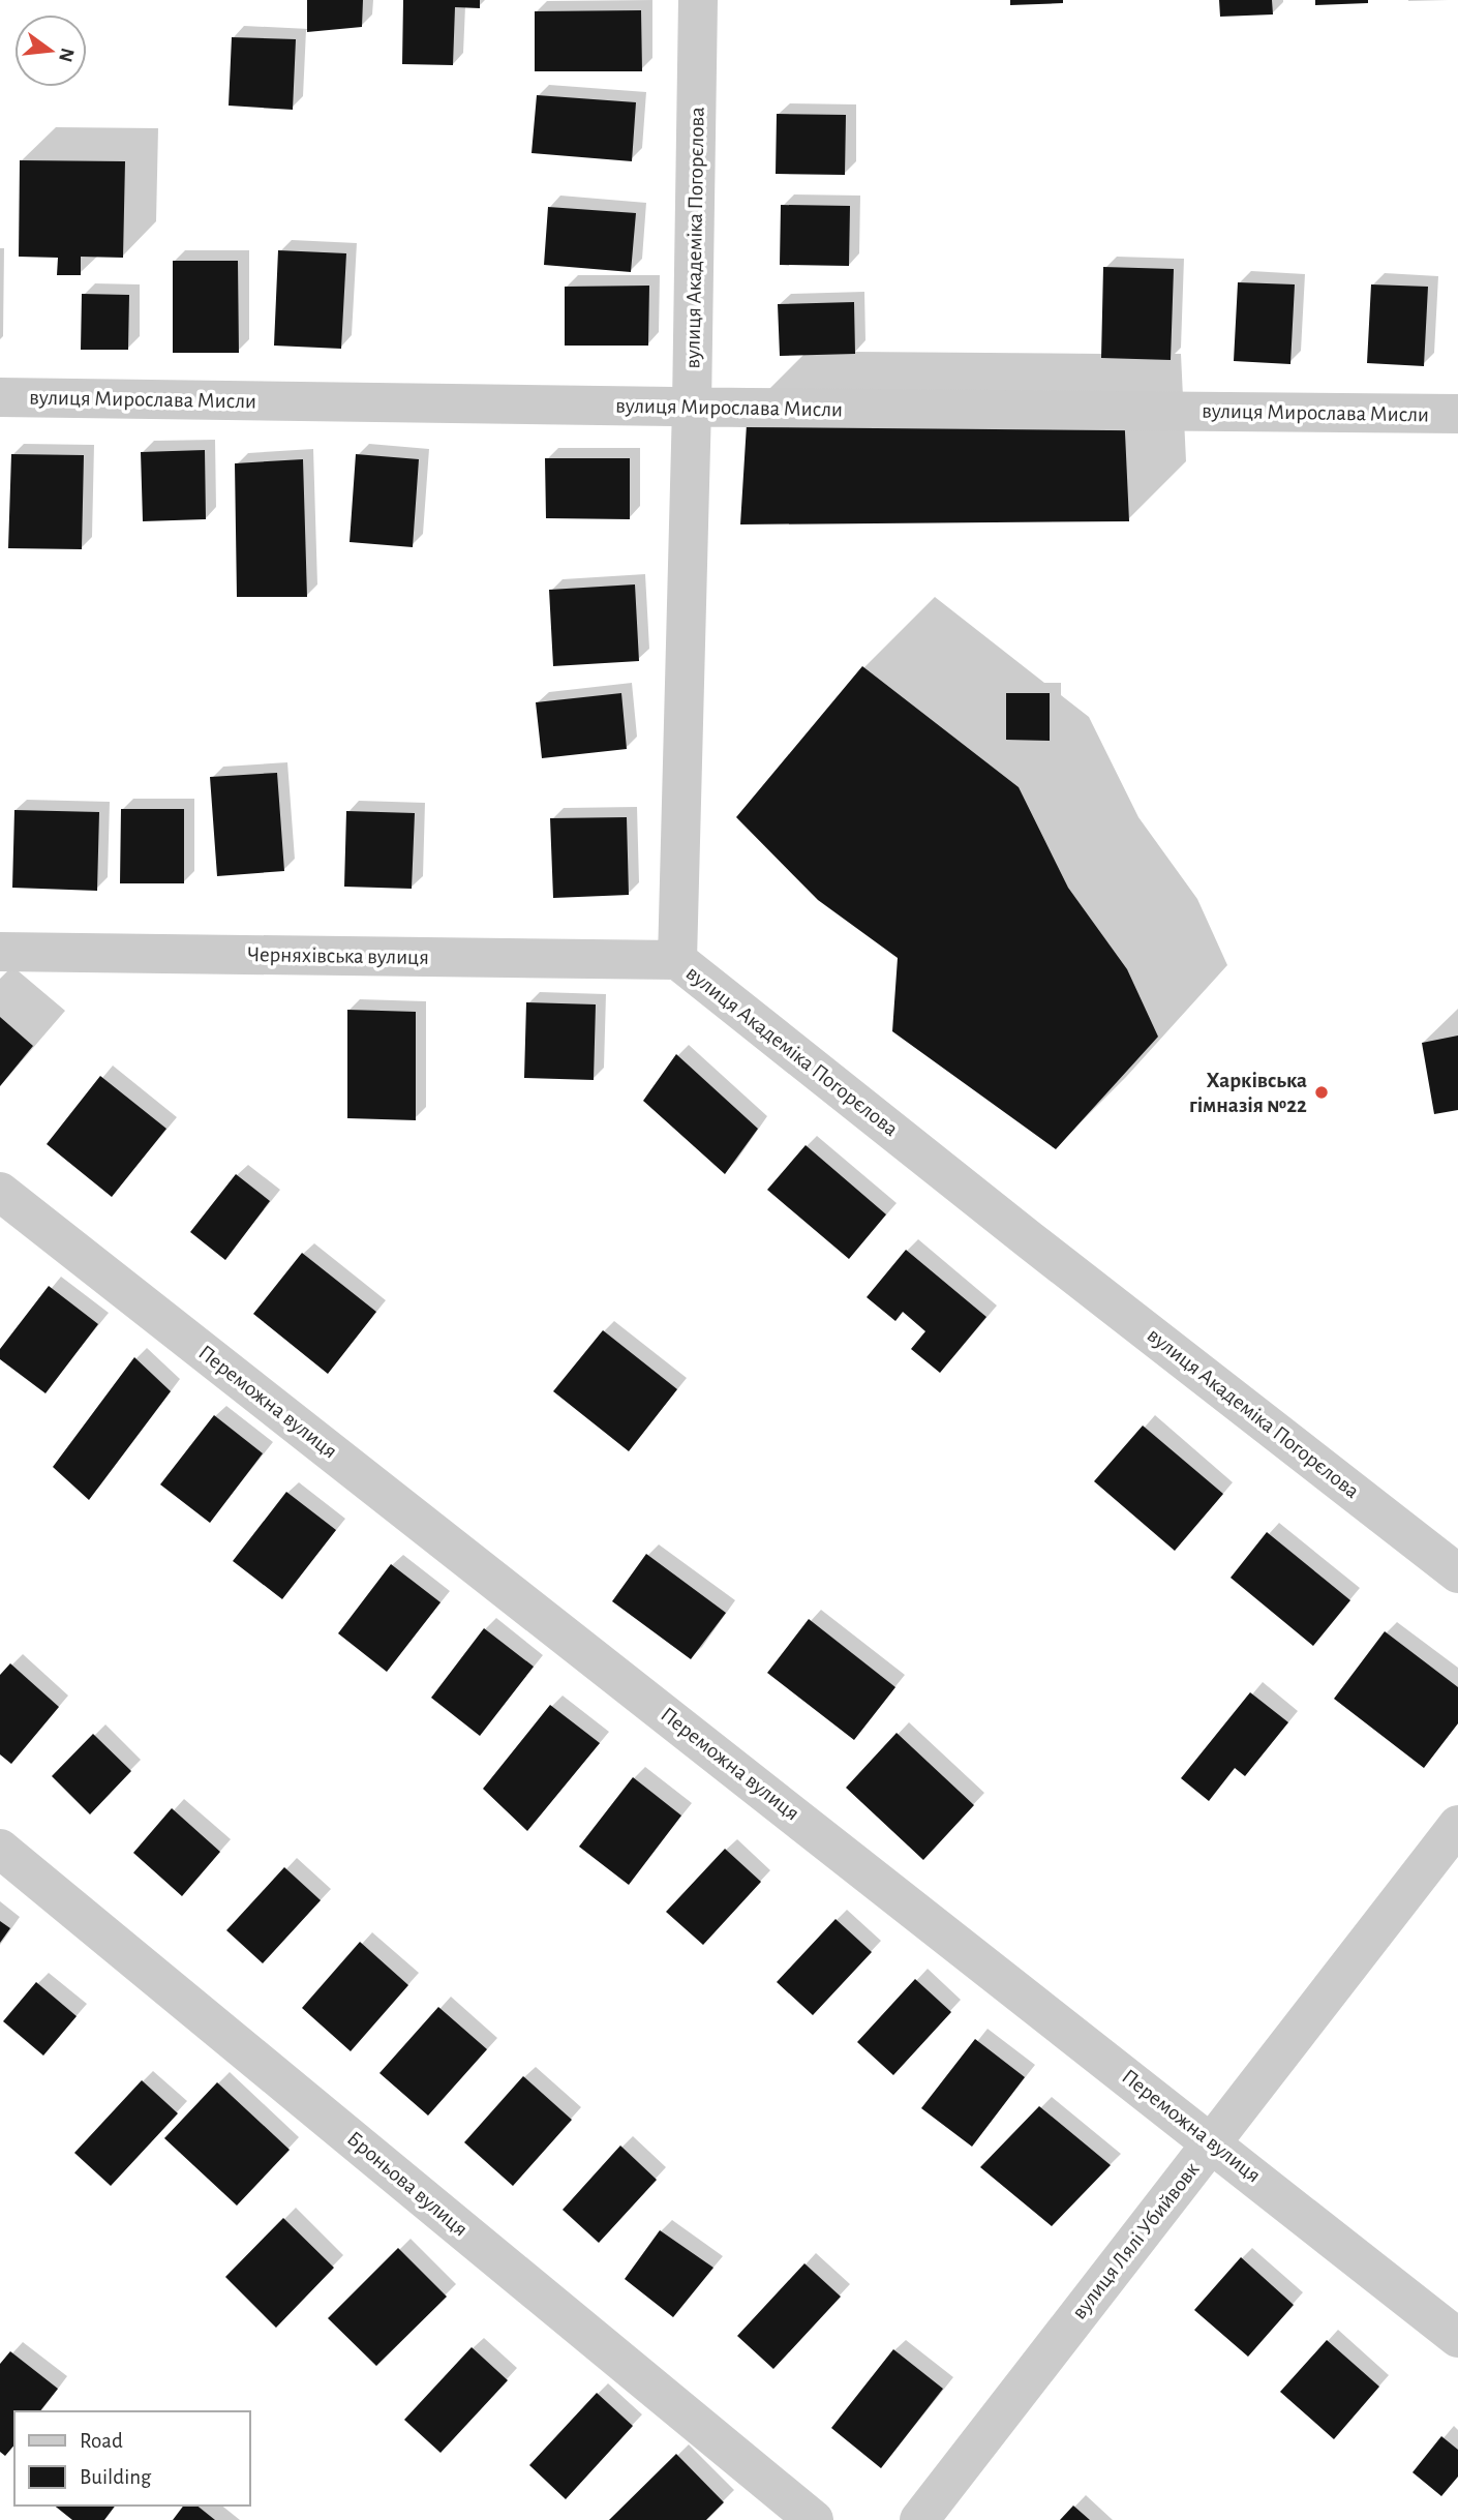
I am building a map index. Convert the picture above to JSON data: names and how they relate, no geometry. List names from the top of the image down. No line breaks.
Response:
{"streets":{"street":["вулиця Академіка Погорєлова","вулиця Мирослава Мисли","Черняхівська вулиця","Переможна вулиця","Броньова вулиця","вулиця Лялі Убийвовк"]},"crossings":[["вулиця Академіка Погорєлова","вулиця Мирослава Мисли"],["вулиця Академіка Погорєлова","Черняхівська вулиця"],["Переможна вулиця","вулиця Лялі Убийвовк"]],"places":["Харківська гімназія №22"],"legend":["Road","Building"],"north":"right"}
